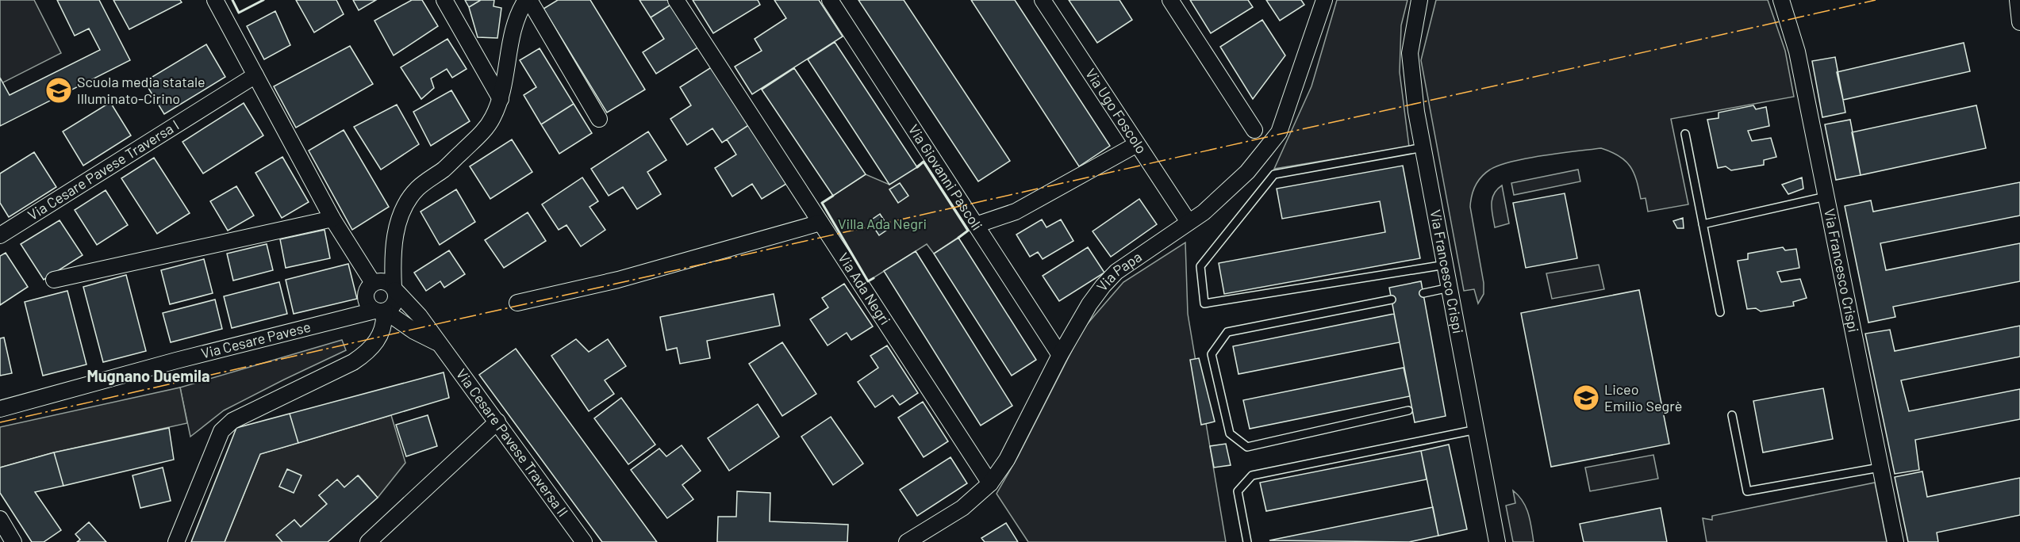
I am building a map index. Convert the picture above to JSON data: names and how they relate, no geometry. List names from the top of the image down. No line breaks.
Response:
{"streets":{"street":["Via Ugo Foscolo","Via Cesare Pavese Traversa I","Via Giovanni Pascoli","Via Francesco Crispi","Via Papa","Via Ada Negri","Via Cesare Pavese","Via Cesare Pavese Traversa II"]},"crossings":[["Via Ugo Foscolo","Via Papa"],["Via Giovanni Pascoli","Via Papa"],["Via Papa","Via Ada Negri"],["Via Cesare Pavese","Via Cesare Pavese Traversa II"]],"districts":["Mugnano Duemila"],"parks":["Villa Ada Negri"],"places":{"school or university":["Scuola media statale Illuminato-Cirino","Liceo Emilio Segrè"]}}
